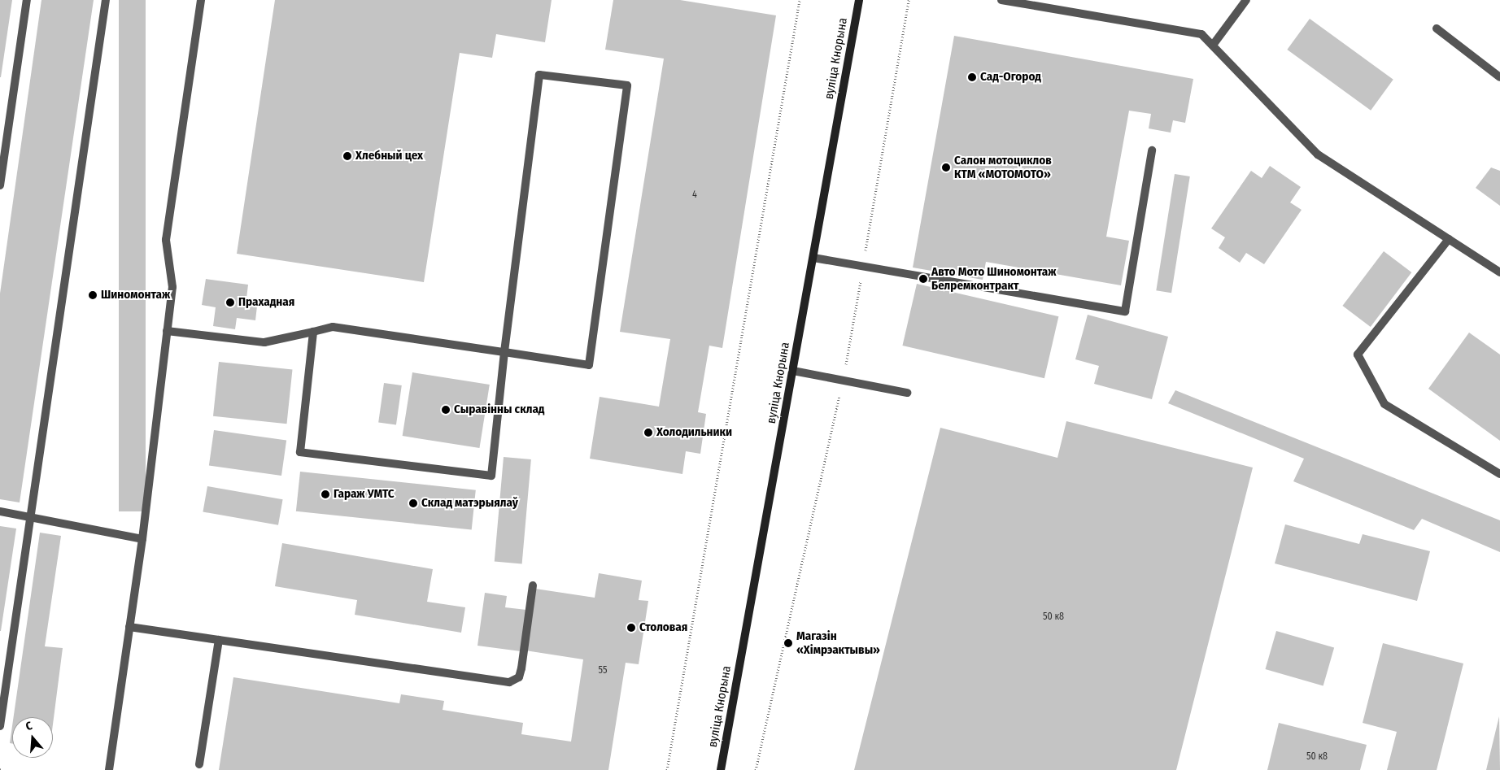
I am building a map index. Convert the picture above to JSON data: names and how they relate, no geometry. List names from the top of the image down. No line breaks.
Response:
{"streets":{"main road":["вуліца Кнорына"]},"places":["Сад-Огород","Хлебный цех","Салон мотоциклов КТМ «МОТОМОТО»","Авто Мото Шиномонтаж Белремконтракт","Шиномонтаж","Прахадная","Сыравінны склад","Холодильники","Гараж УМТС","Склад матэрыялаў","Столовая","Магазін «Хімрэактывы»"],"house_numbers":["4","50 к8","55","50 к8"],"north":"top"}
